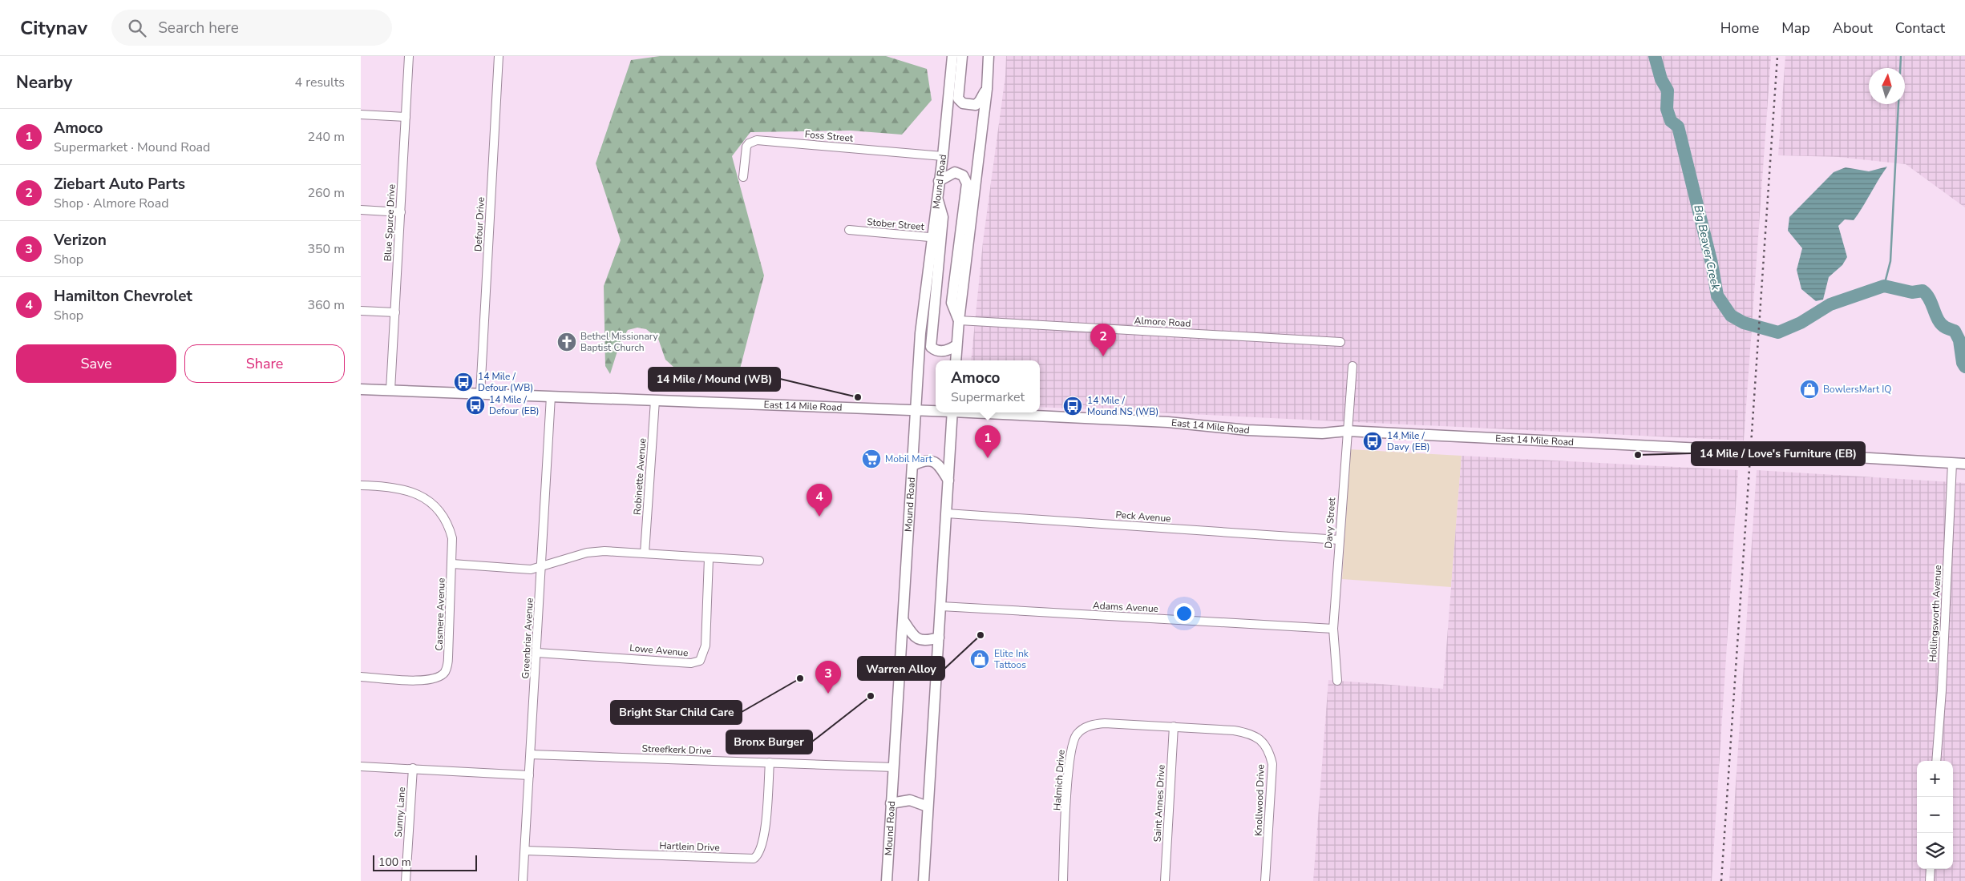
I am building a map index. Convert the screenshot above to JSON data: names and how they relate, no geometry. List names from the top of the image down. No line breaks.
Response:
{"streets":{"main road":["Mound Road","East 14 Mile Road"],"street":["Foss Street","Blue Spurce Drive","Defour Drive","Stober Street","Almore Road","Robinette Avenue","Peck Avenue","Davy Street","Adams Avenue","Hollingsworth Avenue","Casmere Avenue","Greenbriar Avenue","Lowe Avenue","Streefkerk Drive","Halmich Drive","Knollwood Drive","Saint Annes Drive","Sunny Lane","Hartlein Drive"]},"crossings":[["Foss Street","Mound Road"],["Mound Road","Stober Street"],["Mound Road","East 14 Mile Road"],["Mound Road","Streefkerk Drive"],["Blue Spurce Drive","East 14 Mile Road"],["Defour Drive","East 14 Mile Road"],["East 14 Mile Road","Robinette Avenue"],["East 14 Mile Road","Davy Street"],["East 14 Mile Road","Hollingsworth Avenue"],["East 14 Mile Road","Greenbriar Avenue"],["Robinette Avenue","Casmere Avenue"],["Peck Avenue","Davy Street"],["Davy Street","Adams Avenue"],["Casmere Avenue","Greenbriar Avenue"],["Casmere Avenue","Lowe Avenue"],["Greenbriar Avenue","Lowe Avenue"],["Greenbriar Avenue","Streefkerk Drive"],["Greenbriar Avenue","Hartlein Drive"],["Streefkerk Drive","Hartlein Drive"],["Halmich Drive","Knollwood Drive"],["Halmich Drive","Saint Annes Drive"],["Knollwood Drive","Saint Annes Drive"]],"water":["Big Beaver Creek"],"places":{"church":["Bethel Missionary Baptist Church"],"bus stop":["14 Mile / Defour (WB)","14 Mile / Defour (EB)","14 Mile / Mound NS (WB)","14 Mile / Davy (EB)"],"shop":["BowlersMart IQ","Elite Ink Tattoos"],"other":["14 Mile / Mound (WB)","14 Mile / Love's Furniture (EB)","Warren Alloy","Bright Star Child Care","Bronx Burger"],"supermarket":["Mobil Mart"]},"scale_bar":"100 m","north":"top","page":{"header":"Citynav","search":"Search here","nav":["Home","Map","About","Contact"],"heading":["Nearby","4 results"],"list":[{"mark":"1","name":"Amoco","note":"Supermarket · Mound Road","value":"240 m"},{"mark":"2","name":"Ziebart Auto Parts","note":"Shop · Almore Road","value":"260 m"},{"mark":"3","name":"Verizon","note":"Shop","value":"350 m"},{"mark":"4","name":"Hamilton Chevrolet","note":"Shop","value":"360 m"}],"pins":["2","1","4","3"],"buttons":["Save","Share"],"popup":["Amoco","Supermarket"],"map_buttons":["+","−"],"scale":"100 m"}}
